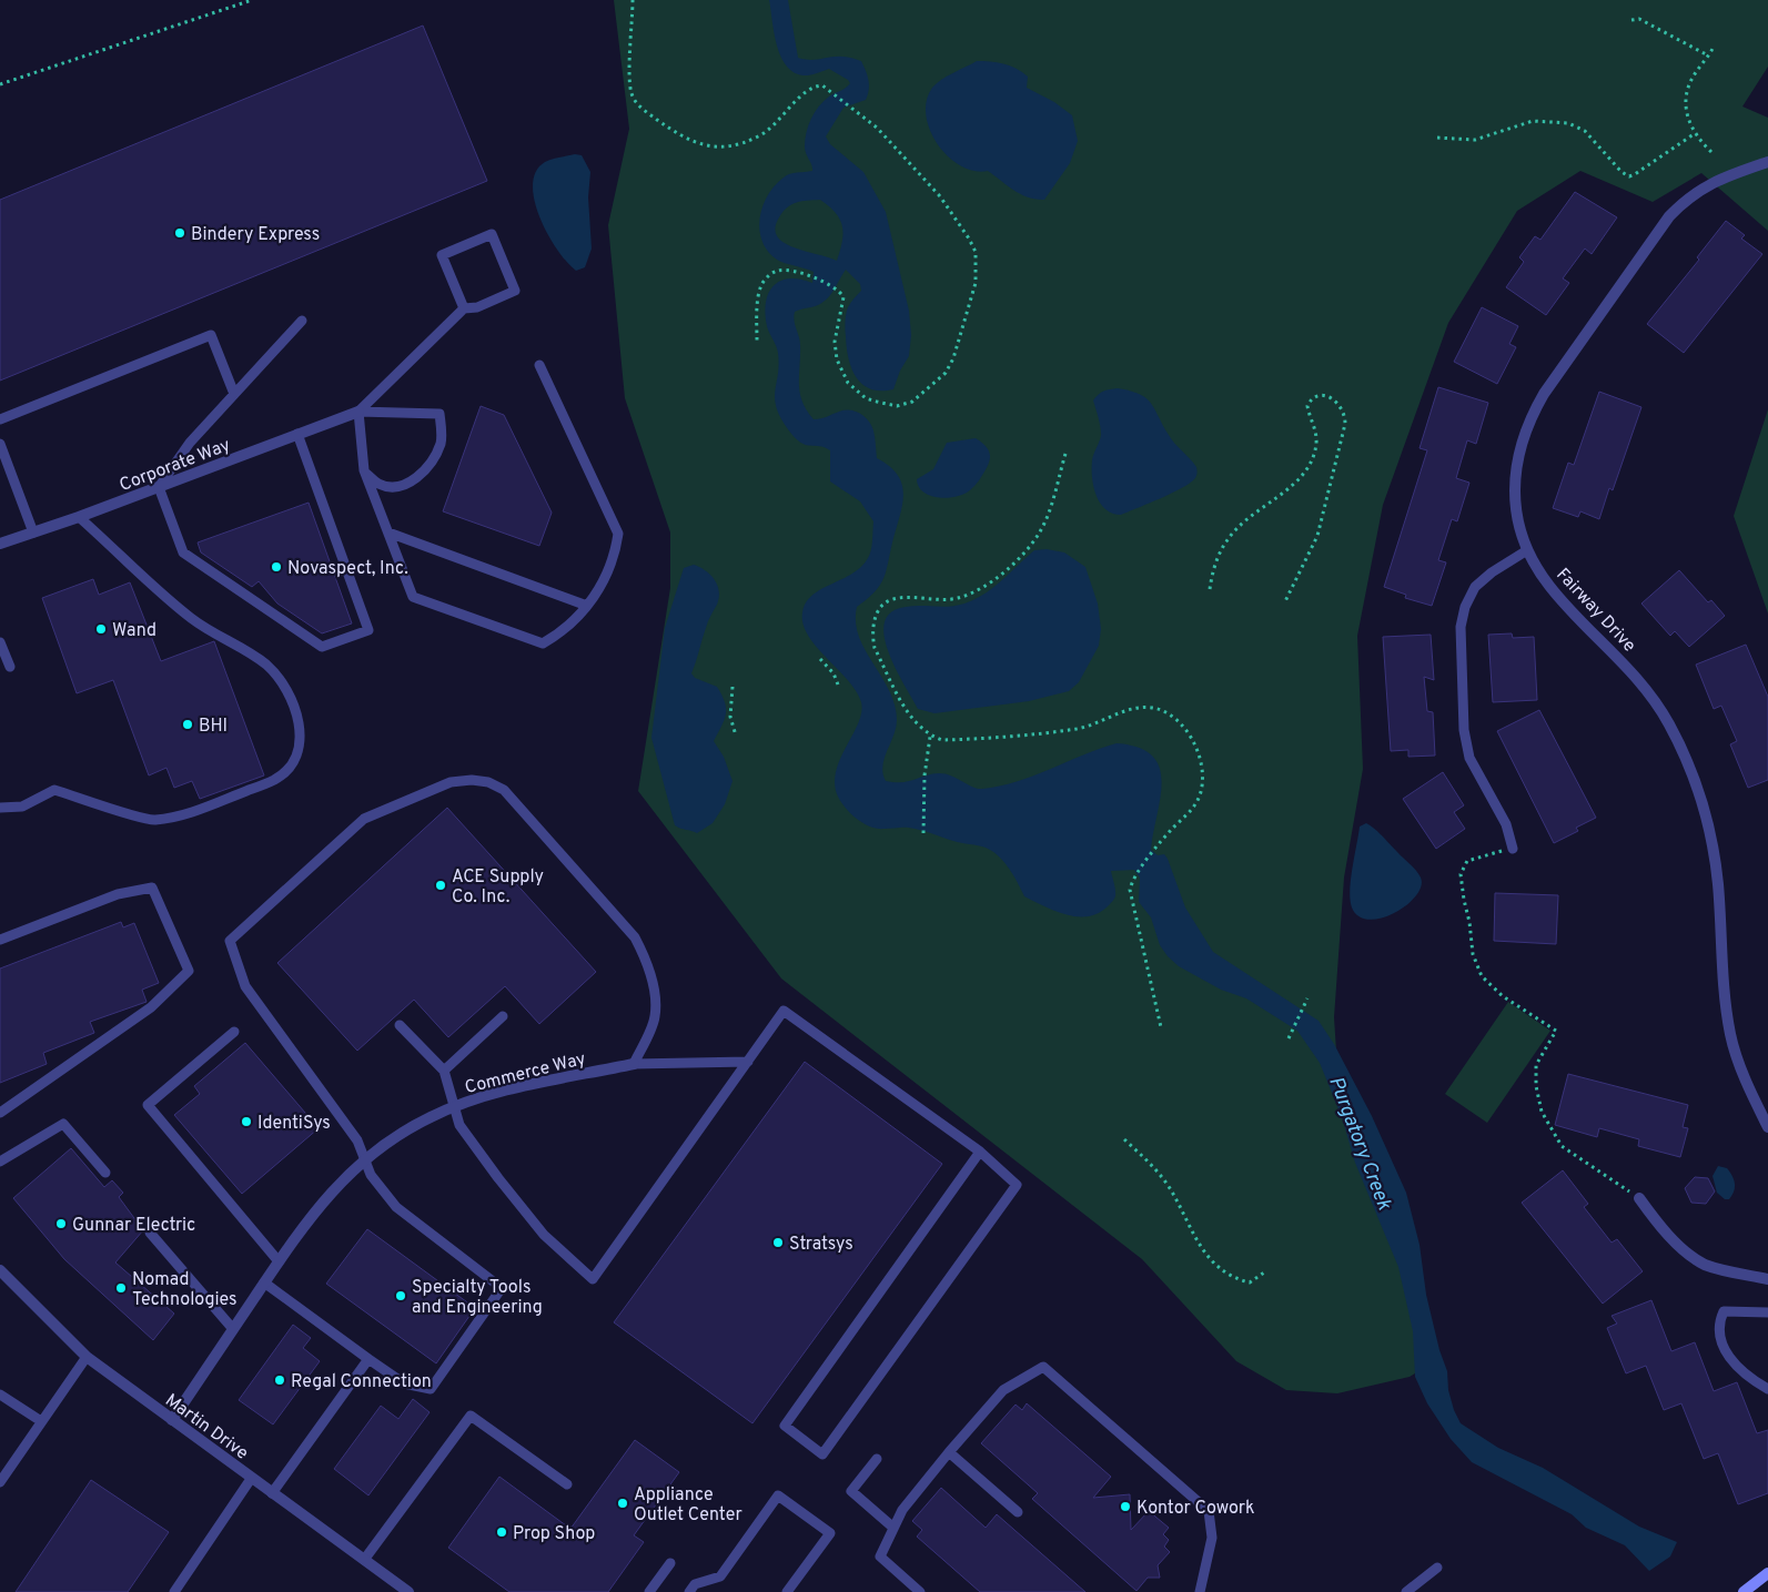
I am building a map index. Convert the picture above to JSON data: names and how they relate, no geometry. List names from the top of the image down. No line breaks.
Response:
{"streets":{"street":["Corporate Way","Fairway Drive","Commerce Way","Martin Drive"]},"crossings":[["Commerce Way","Martin Drive"]],"water":["Purgatory Creek"],"places":["Bindery Express","Novaspect, Inc.","Wand","BHI","ACE Supply Co. Inc.","IdentiSys","Gunnar Electric","Stratsys","Nomad Technologies","Specialty Tools and Engineering","Regal Connection","Appliance Outlet Center","Kontor Cowork","Prop Shop"]}
